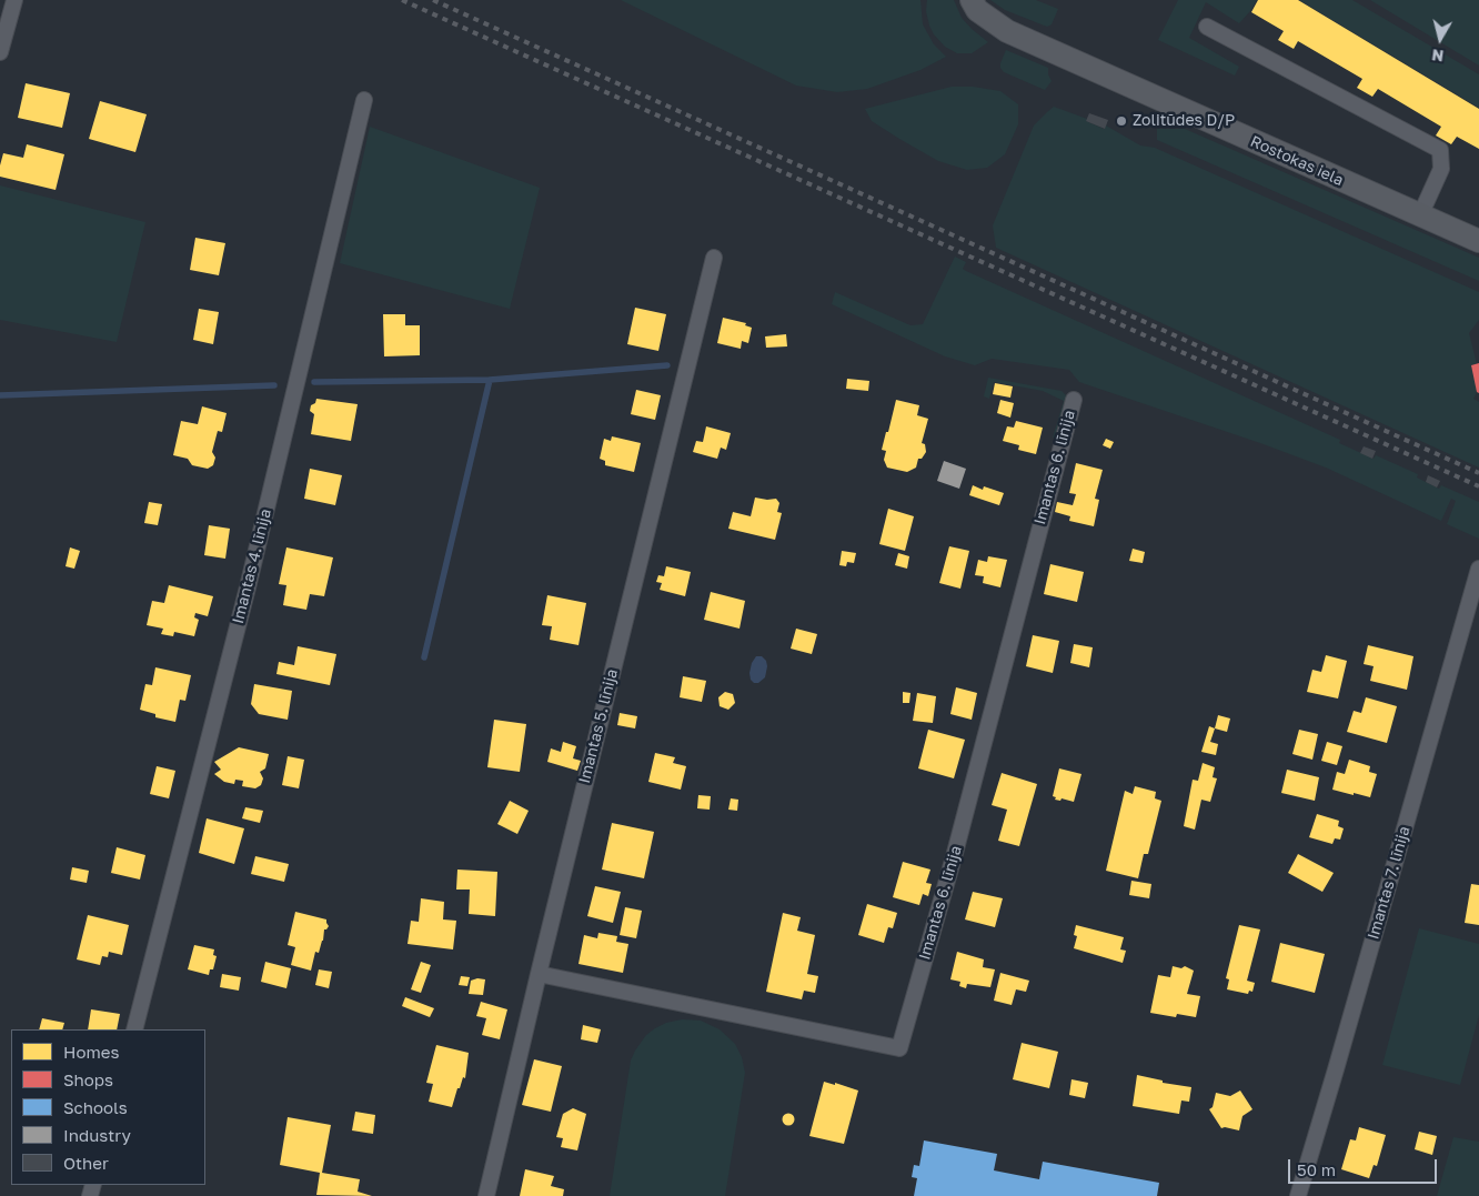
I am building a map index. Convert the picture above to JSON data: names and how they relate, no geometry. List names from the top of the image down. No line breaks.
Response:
{"streets":{"street":["Rostokas iela","Imantas 6. līnija","Imantas 4. līnija","Imantas 5. līnija","Imantas 7. līnija"]},"crossings":[["Imantas 6. līnija","Imantas 5. līnija"]],"places":["Zolitūdes D/P"],"legend":["Homes","Shops","Schools","Industry","Other"],"scale_bar":"50 m","north":"bottom"}
